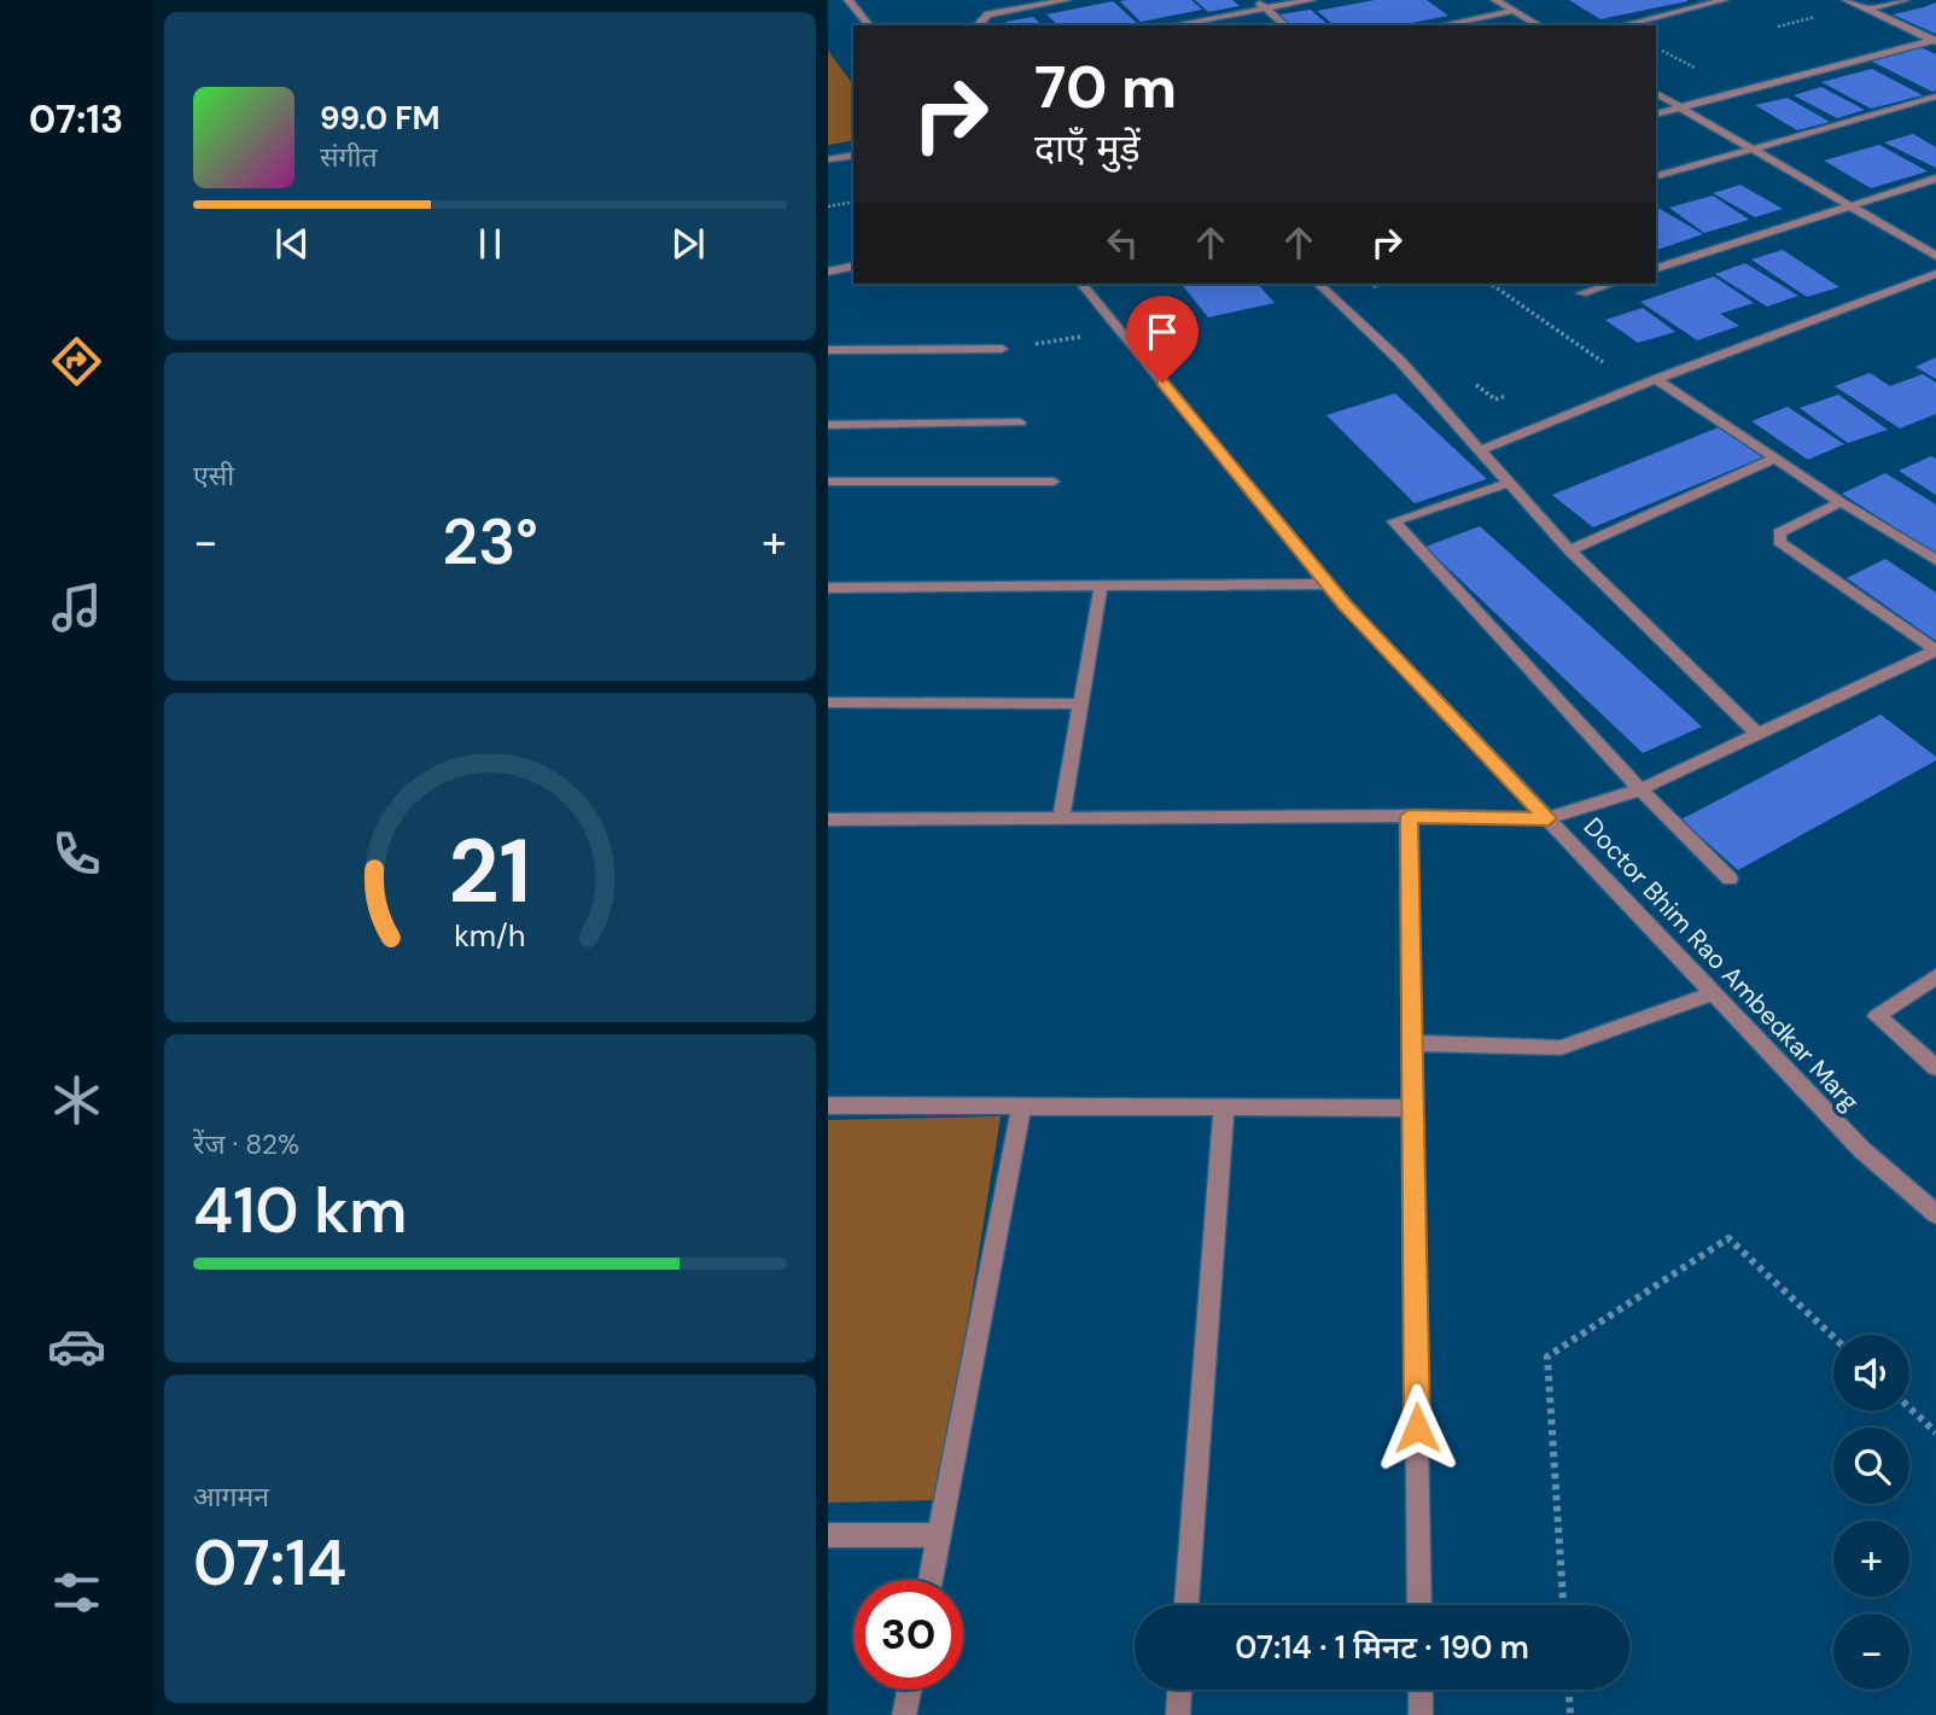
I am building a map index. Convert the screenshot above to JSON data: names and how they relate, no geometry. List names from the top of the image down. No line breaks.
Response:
{"streets":{"street":["Doctor Bhim Rao Ambedkar Marg"]},"page":{"tabs":"07:13","turn":["70 m","दाएँ मुड़ें"],"song":["99.0 FM","संगीत"],"tile":["एसी",["रेंज · 82%","410 km"],["आगमन","07:14"]],"heat":["−","23°","+"],"map_buttons":["+","−"],"limit":"30","trip":"07:14 · 1 मिनट · 190 m","gauge":["21","km/h"]}}
